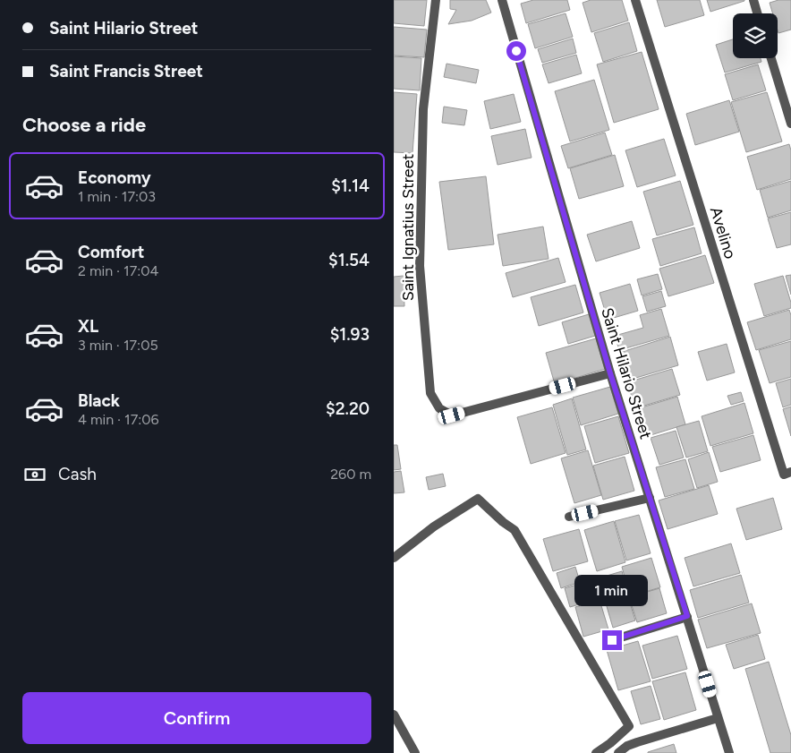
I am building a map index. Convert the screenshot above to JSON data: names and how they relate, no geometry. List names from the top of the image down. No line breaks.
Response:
{"streets":{"street":["Saint Ignatius Street","Avelino","Saint Hilario Street"]},"crossings":[["Saint Ignatius Street","Saint Hilario Street"]],"page":{"banner":["Saint Hilario Street","Saint Francis Street"],"heading":"Choose a ride","list":[{"name":"Economy","note":"1 min · 17:03","value":"$1.14"},{"name":"Comfort","note":"2 min · 17:04","value":"$1.54"},{"name":"XL","note":"3 min · 17:05","value":"$1.93"},{"name":"Black","note":"4 min · 17:06","value":"$2.20"}],"pay":["Cash","260 m"],"bubble":"1 min","buttons":"Confirm"}}
